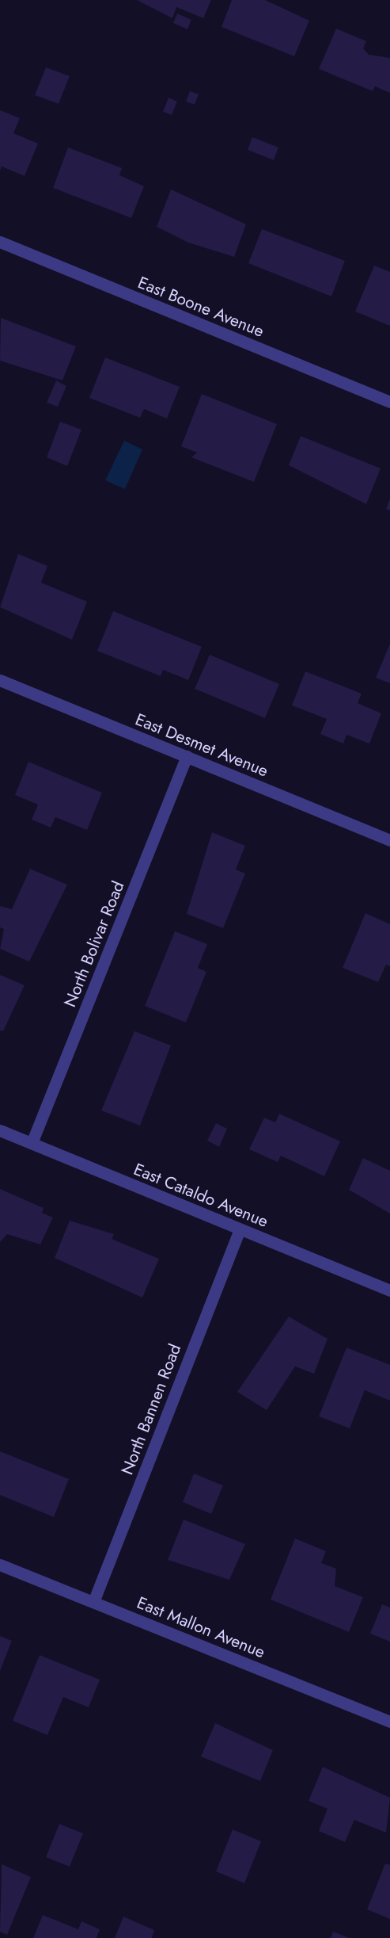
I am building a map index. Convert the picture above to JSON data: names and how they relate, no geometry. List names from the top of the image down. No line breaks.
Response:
{"streets":{"street":["East Boone Avenue","East Desmet Avenue","North Bolivar Road","East Cataldo Avenue","North Bannen Road","East Mallon Avenue"]},"crossings":[["East Desmet Avenue","North Bolivar Road"],["North Bolivar Road","East Cataldo Avenue"],["East Cataldo Avenue","North Bannen Road"],["North Bannen Road","East Mallon Avenue"]]}
